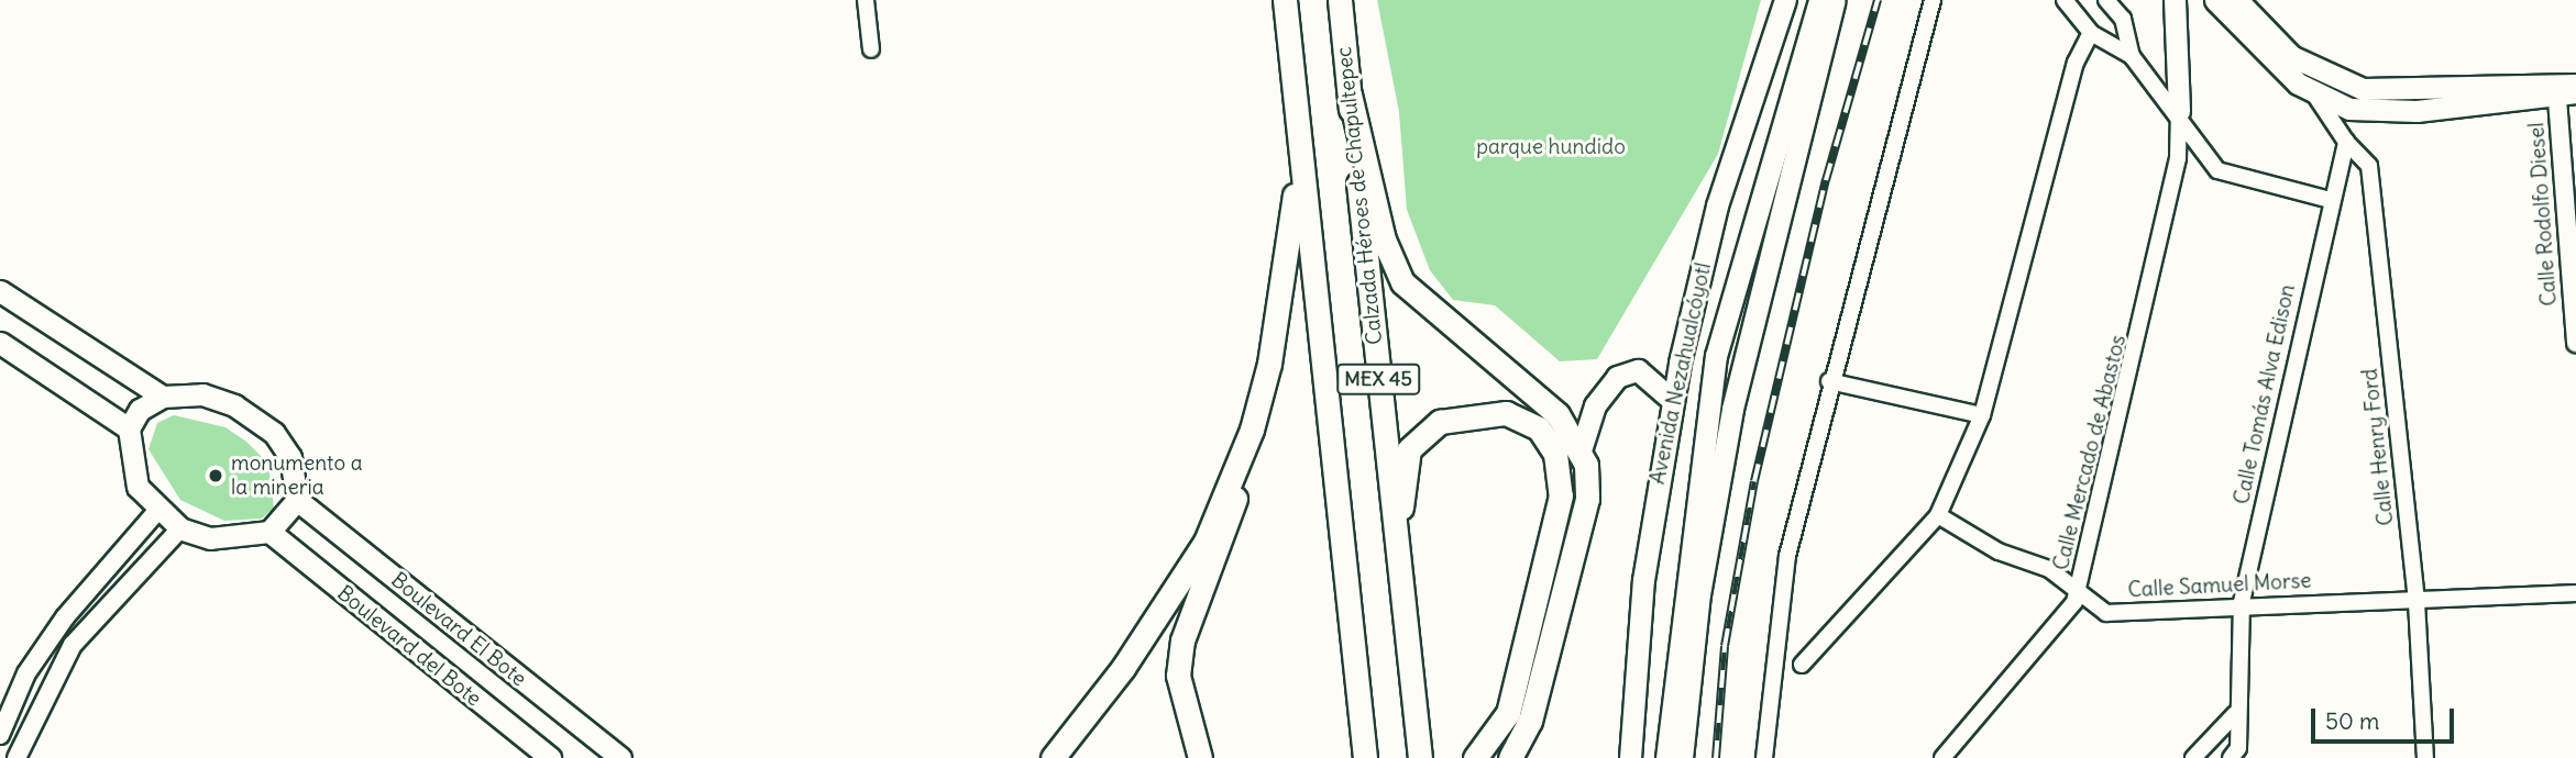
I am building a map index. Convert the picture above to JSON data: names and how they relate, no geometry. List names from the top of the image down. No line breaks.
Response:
{"streets":{"main road":["Calzada Héroes de Chapultepec","Avenida Nezahualcóyotl","MEX 45","Boulevard El Bote","Boulevard del Bote"],"street":["Calle Rodolfo Diesel","Calle Tomás Alva Edison","Calle Henry Ford","Calle Mercado de Abastos","Calle Samuel Morse"]},"crossings":[["Calle Tomás Alva Edison","Calle Henry Ford"],["Calle Tomás Alva Edison","Calle Samuel Morse"],["Calle Henry Ford","Calle Samuel Morse"],["Calle Mercado de Abastos","Calle Samuel Morse"],["Boulevard El Bote","Boulevard del Bote"]],"parks":["parque hundido"],"places":["monumento a la mineria"],"scale_bar":"50 m"}
